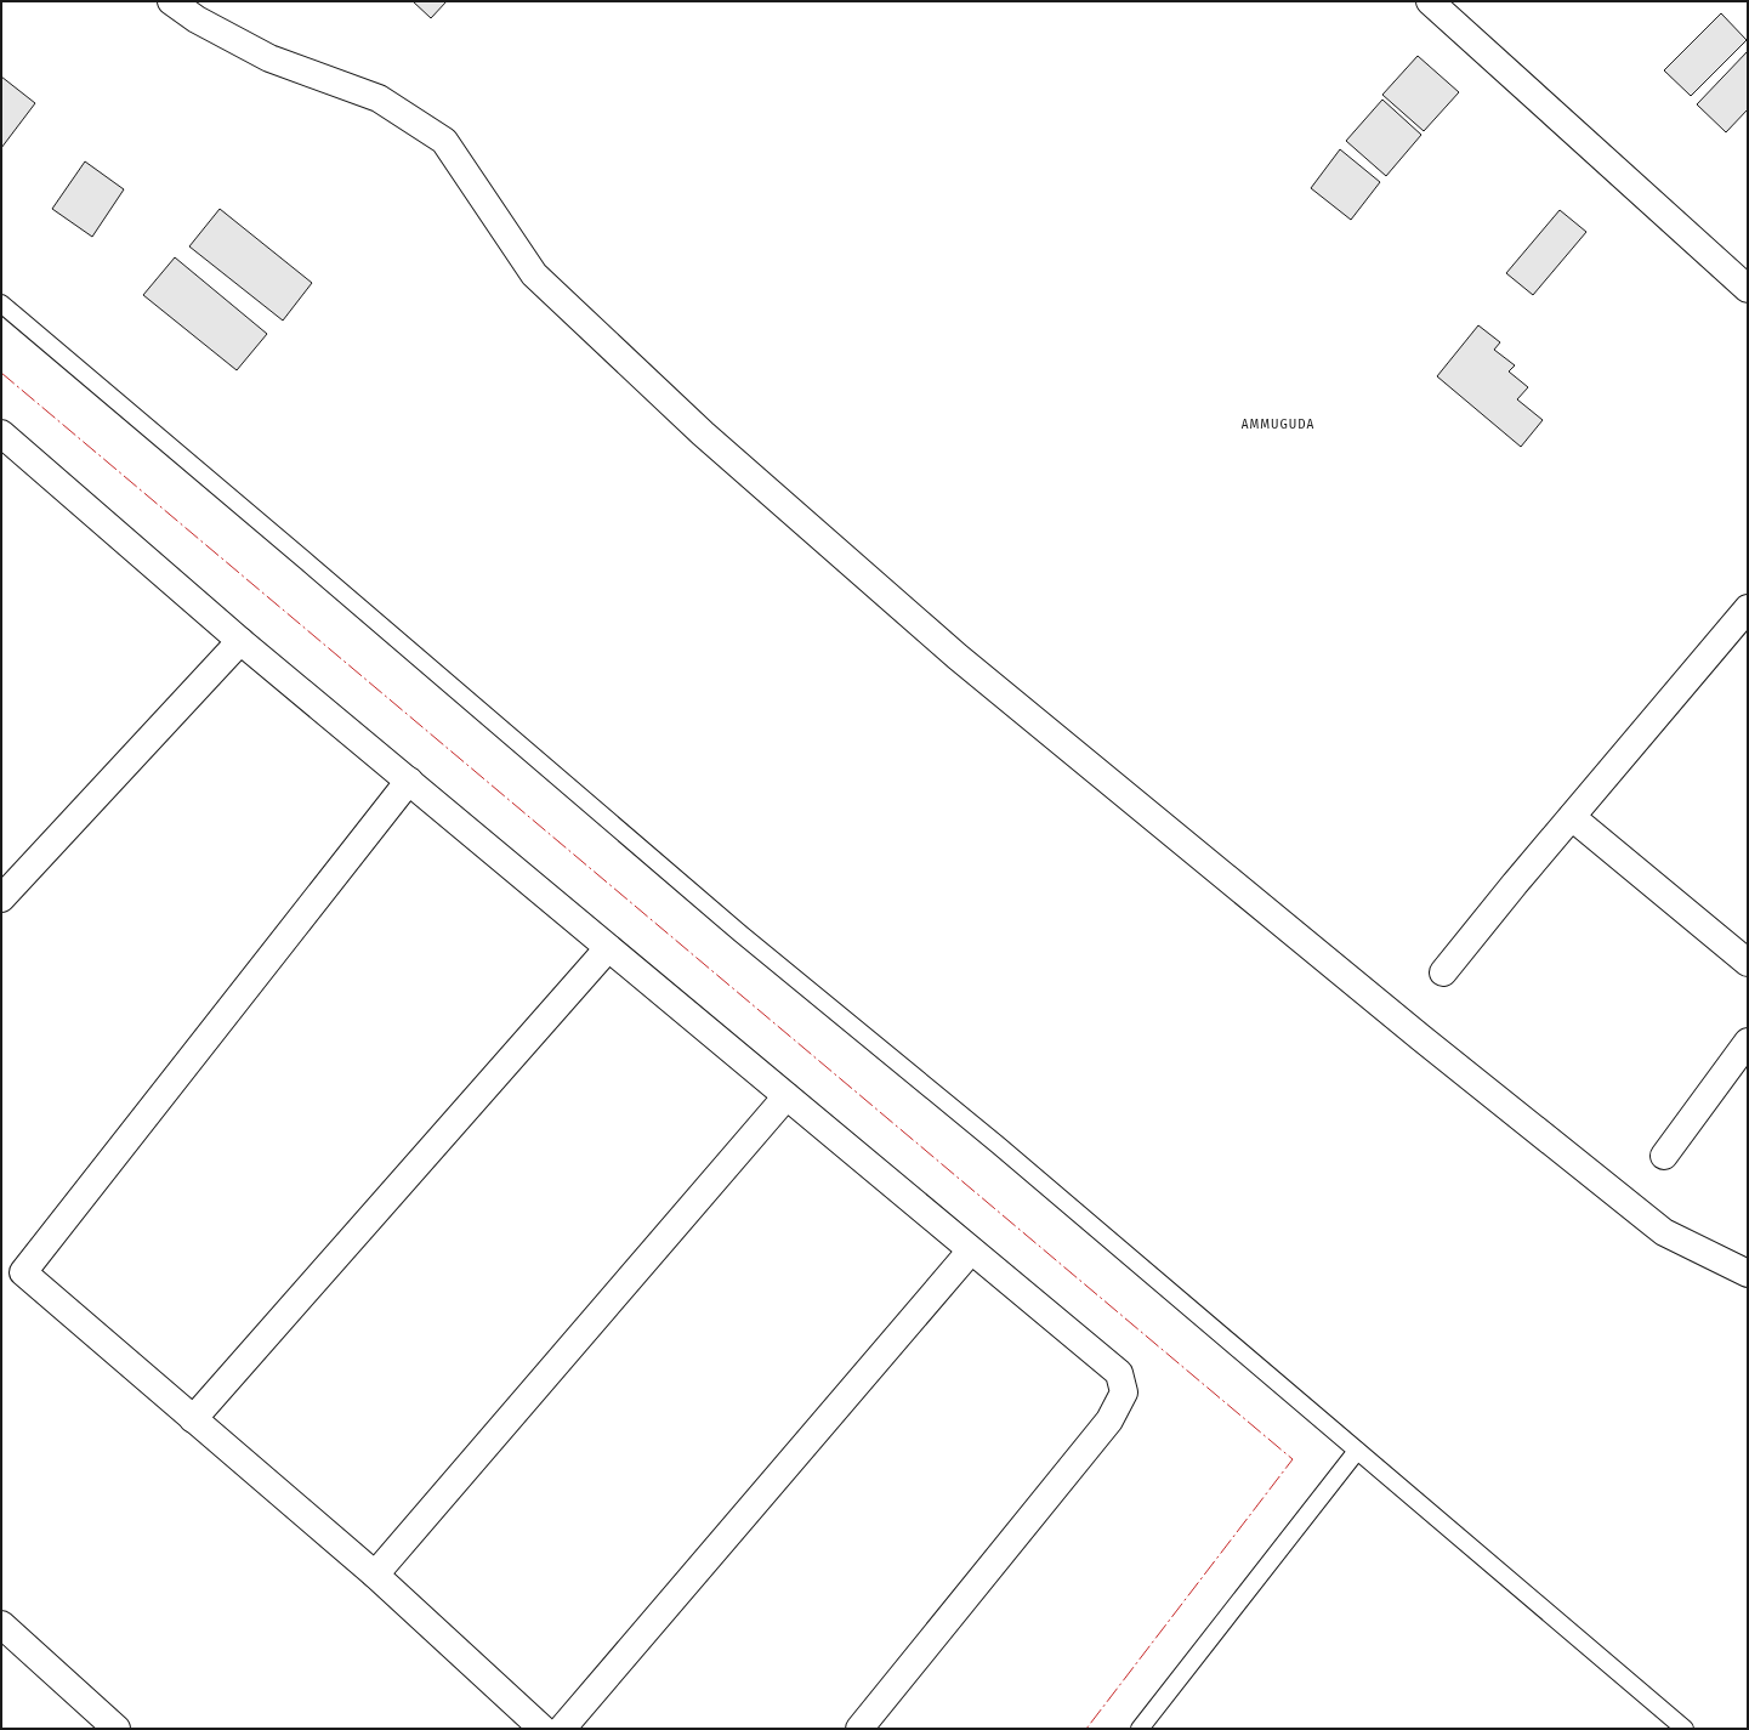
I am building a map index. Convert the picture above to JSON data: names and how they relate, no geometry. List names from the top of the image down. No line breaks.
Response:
{"districts":["AMMUGUDA"]}
